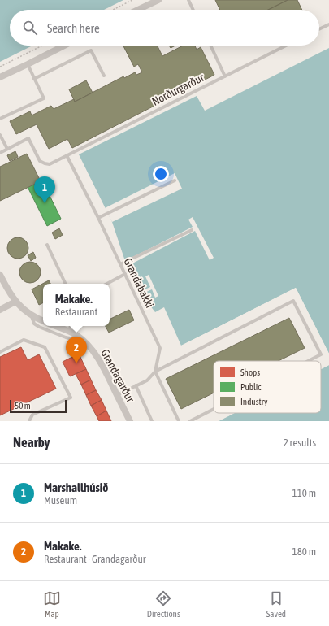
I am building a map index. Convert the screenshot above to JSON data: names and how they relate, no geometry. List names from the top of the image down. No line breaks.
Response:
{"streets":{"street":["Grandagarður"],"lane":["Norðurgarður","Grandabakki"]},"crossings":[["Norðurgarður","Grandabakki"]],"legend":["Shops","Public","Industry"],"scale_bar":"50 m","page":{"search":"Search here","pins":["1","2"],"popup":["Makake.","Restaurant"],"scale":"50 m","heading":["Nearby","2 results"],"list":[{"mark":"1","name":"Marshallhúsið","note":"Museum","value":"110 m"},{"mark":"2","name":"Makake.","note":"Restaurant · Grandagarður","value":"180 m"}],"nav":["Map","Directions","Saved"]}}
